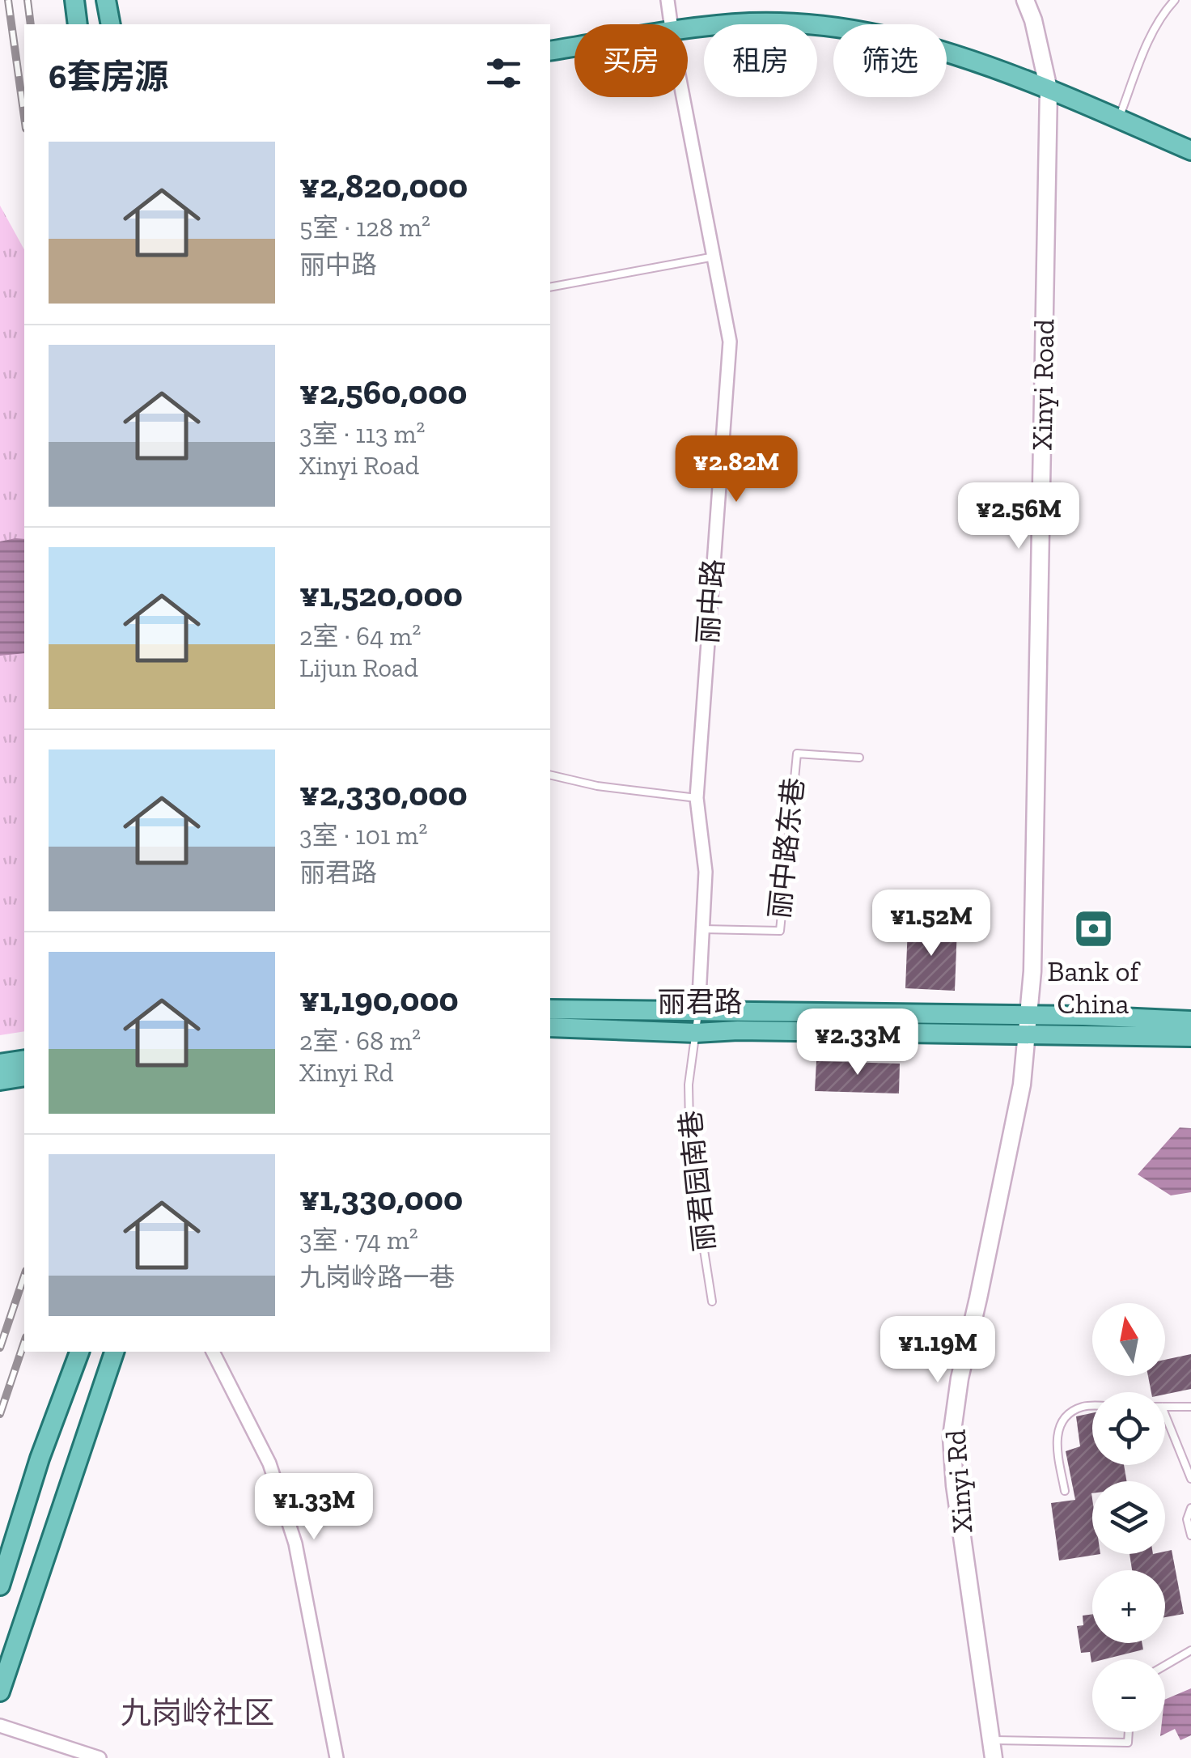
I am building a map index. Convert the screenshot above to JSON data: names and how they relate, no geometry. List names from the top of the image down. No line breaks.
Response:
{"streets":{"main road":["丽君路"],"street":["Xinyi Road","丽中路","Xinyi Rd"],"lane":["丽中路东巷","丽君园南巷"]},"crossings":[["Xinyi Road","丽君路"],["Xinyi Road","Xinyi Rd"],["丽中路","丽中路东巷"],["丽中路","丽君园南巷"],["丽君路","丽君园南巷"],["丽君路","Xinyi Rd"]],"districts":["九岗岭社区"],"places":{"bank":["Bank of China"]},"north":"top","page":{"chip":["买房","租房","筛选"],"heading":"6套房源","list":[{"name":"¥2,820,000","note":"5室 · 128 m² · 丽中路"},{"name":"¥2,560,000","note":"3室 · 113 m² · Xinyi Road"},{"name":"¥1,520,000","note":"2室 · 64 m² · Lijun Road"},{"name":"¥2,330,000","note":"3室 · 101 m² · 丽君路"},{"name":"¥1,190,000","note":"2室 · 68 m² · Xinyi Rd"},{"name":"¥1,330,000","note":"3室 · 74 m² · 九岗岭路一巷"}],"price":["¥2.82M","¥2.56M","¥1.52M","¥2.33M","¥1.19M","¥1.33M"],"map_buttons":["+","−"]}}
